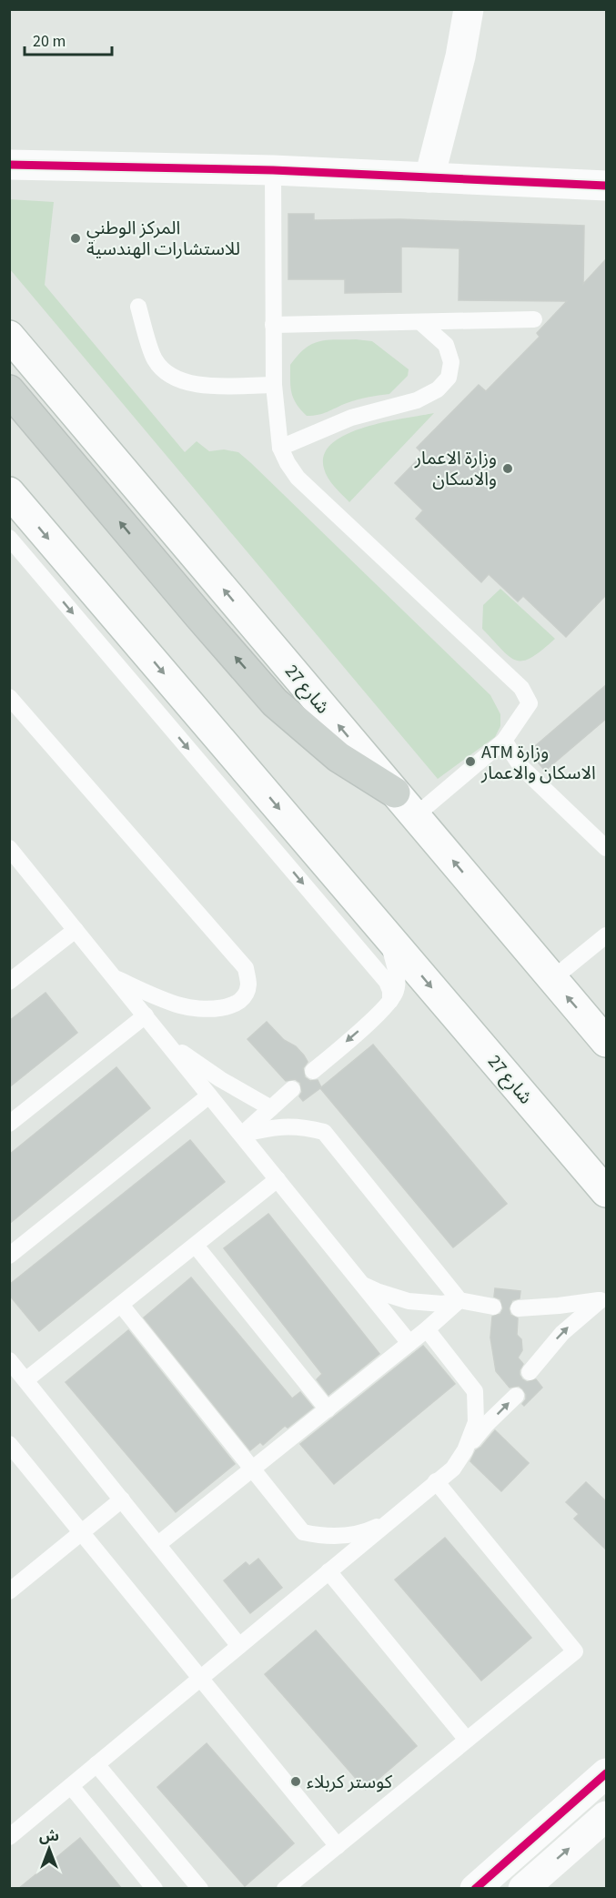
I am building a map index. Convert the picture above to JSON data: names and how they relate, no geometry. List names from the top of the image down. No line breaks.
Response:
{"streets":{"main road":["شارع 27"]},"places":["المركز الوطني للاستشارات الهندسية","وزارة الاعمار والاسكان","ATM وزارة الاسكان والاعمار","كوستر كربلاء"],"scale_bar":"20 m","north":"top"}
